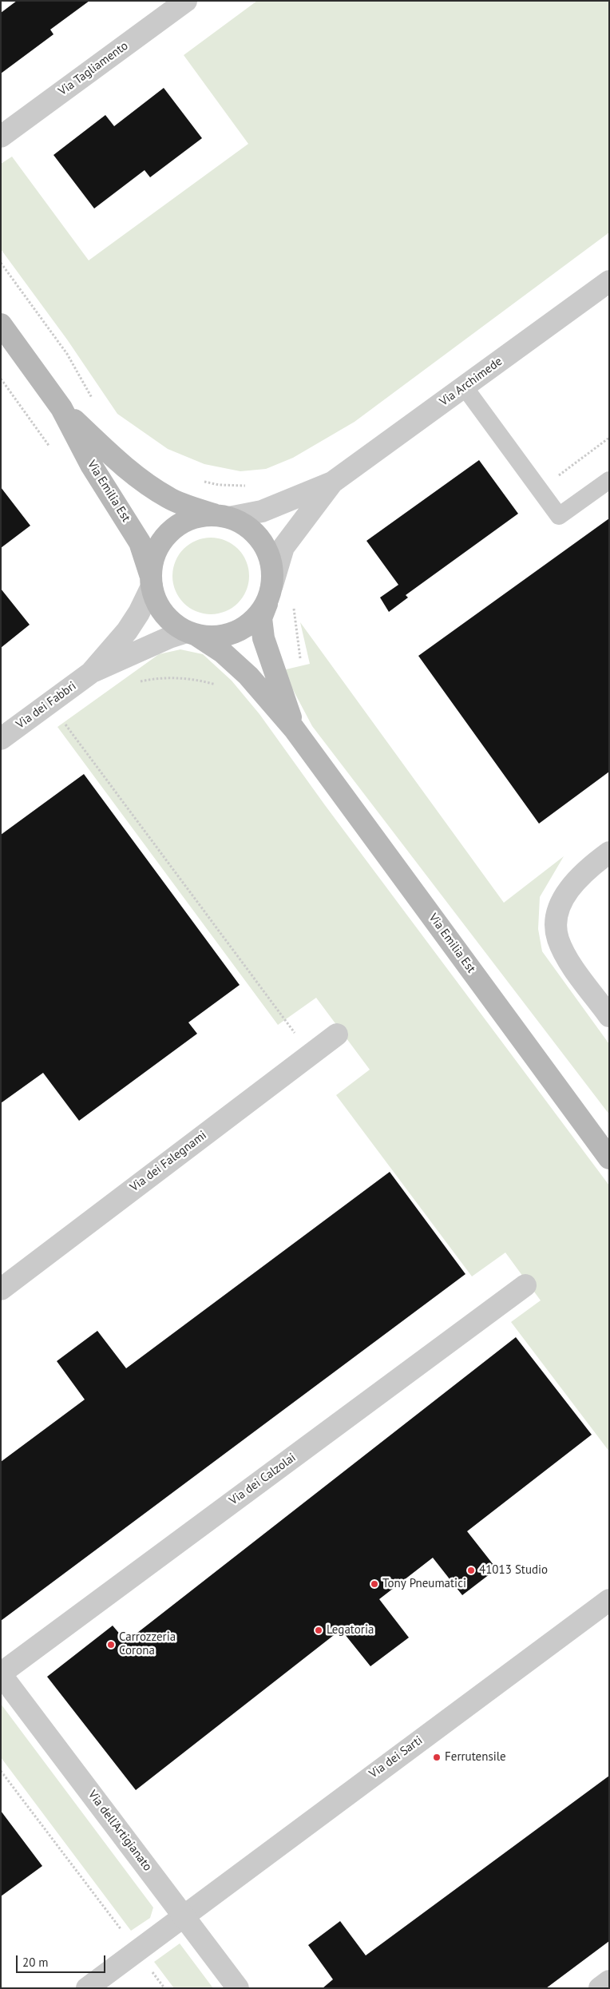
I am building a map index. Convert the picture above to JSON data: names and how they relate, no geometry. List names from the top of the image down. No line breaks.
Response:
{"streets":{"main road":["Via Emilia Est"],"street":["Via Tagliamento","Via Archimede","Via dei Fabbri","Via dei Falegnami","Via dei Calzolai","Via dei Sarti","Via dell'Artigianato"]},"crossings":[["Via Archimede","Via Emilia Est"],["Via Archimede","Via dei Fabbri"],["Via Emilia Est","Via dei Fabbri"],["Via dei Calzolai","Via dell'Artigianato"],["Via dei Sarti","Via dell'Artigianato"]],"places":["41013 Studio","Tony Pneumatici","Legatoria","Carrozzeria Corona","Ferrutensile"],"scale_bar":"20 m"}
